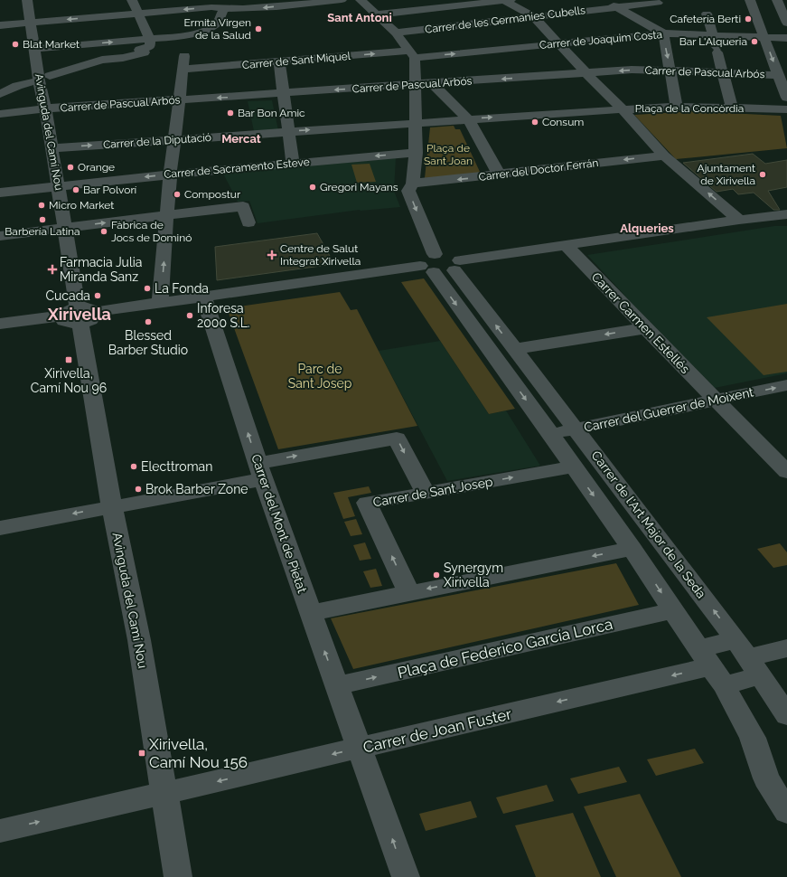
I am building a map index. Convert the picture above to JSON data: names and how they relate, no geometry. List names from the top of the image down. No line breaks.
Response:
{"streets":{"street":["Carrer de les Germanies Cubells","Carrer de Joaquim Costa","Carrer de Sant Miquel","Carrer de Pascual Arbós","Plaça de la Concòrdia","Avinguda del Camí Nou","Carrer de la Diputació","Carrer de Sacramento Esteve","Carrer del Doctor Ferrán","Carrer Carmen Estellés","Carrer del Guerrer de Moixent","Carrer de Sant Josep","Carrer del Mont de Pietat","Carrer de l'Art Major de la Seda","Plaça de Federico García Lorca","Carrer de Joan Fuster"]},"crossings":[["Carrer de Joaquim Costa","Carrer de Sant Miquel"],["Carrer de Joaquim Costa","Carrer de l'Art Major de la Seda"],["Carrer de Sant Miquel","Carrer de Pascual Arbós"],["Carrer de Sant Miquel","Carrer de l'Art Major de la Seda"],["Carrer de Pascual Arbós","Avinguda del Camí Nou"],["Carrer de Pascual Arbós","Carrer de l'Art Major de la Seda"],["Plaça de la Concòrdia","Carrer de la Diputació"],["Plaça de la Concòrdia","Carrer del Doctor Ferrán"],["Avinguda del Camí Nou","Carrer de la Diputació"],["Avinguda del Camí Nou","Carrer de Sacramento Esteve"],["Avinguda del Camí Nou","Carrer de Joan Fuster"],["Carrer de la Diputació","Carrer de l'Art Major de la Seda"],["Carrer de Sacramento Esteve","Carrer de l'Art Major de la Seda"],["Carrer del Doctor Ferrán","Carrer de l'Art Major de la Seda"],["Carrer Carmen Estellés","Carrer del Guerrer de Moixent"],["Carrer del Guerrer de Moixent","Carrer de l'Art Major de la Seda"],["Carrer de Sant Josep","Carrer de l'Art Major de la Seda"],["Carrer del Mont de Pietat","Plaça de Federico García Lorca"],["Carrer del Mont de Pietat","Carrer de Joan Fuster"],["Carrer de l'Art Major de la Seda","Plaça de Federico García Lorca"],["Carrer de l'Art Major de la Seda","Carrer de Joan Fuster"]],"one_way":["Carrer del Mont de Pietat"],"districts":["Sant Antoni","Mercat","Alqueries","Xirivella"],"parks":["Plaça de Sant Joan","Parc de Sant Josep"],"places":{"other":["Cafetería Berti","Ermita Virgen de la Salud","Bar L'Alqueria","Blat Market","Bar Bon Amic","Consum","Orange","Ajuntament de Xirivella","Gregori Mayans","Bar Polvorí","Compostur","Micro Market","Barbería Latina","Fàbrica de Jocs de Dominó","La Fonda","Cucada","Inforesa 2000 S.L.","Blessed Barber Studio","Electtroman","Brok Barber Zone","Synergym Xirivella"],"health":["Centre de Salut Integrat Xirivella","Farmacia Julia Miranda Sanz"],"transit":["Xirivella, Camí Nou 96","Xirivella, Camí Nou 156"]}}
